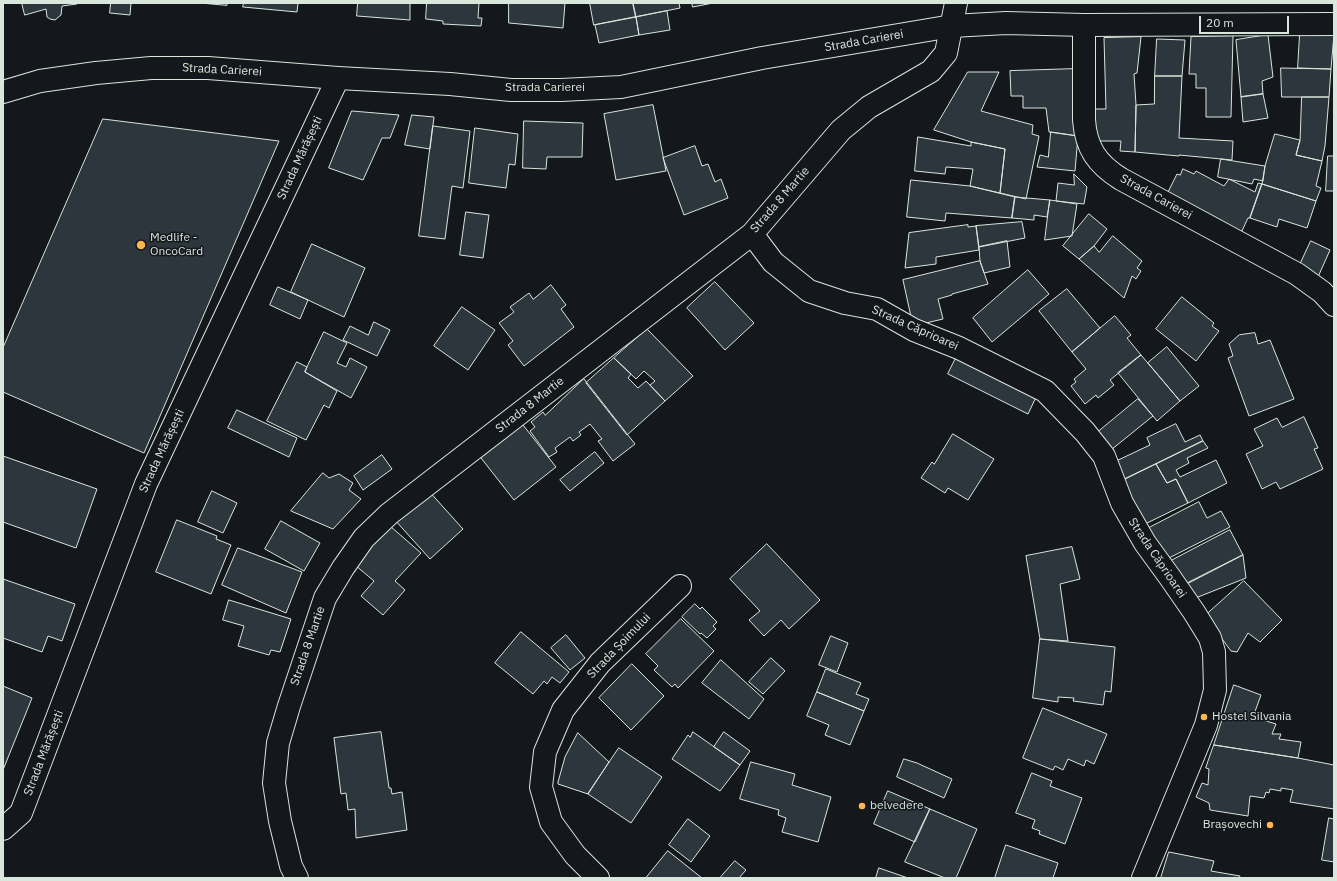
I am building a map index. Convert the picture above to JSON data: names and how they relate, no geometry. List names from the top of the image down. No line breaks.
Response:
{"streets":{"street":["Strada Carierei","Strada Mărășești","Strada 8 Martie","Strada Căprioarei","Strada Șoimului"]},"crossings":[["Strada Carierei","Strada Mărășești"],["Strada Carierei","Strada 8 Martie"],["Strada 8 Martie","Strada Căprioarei"]],"places":["Medlife - OncoCard","Hostel Silvania","belvedere","Brașovechi"],"scale_bar":"20 m"}
